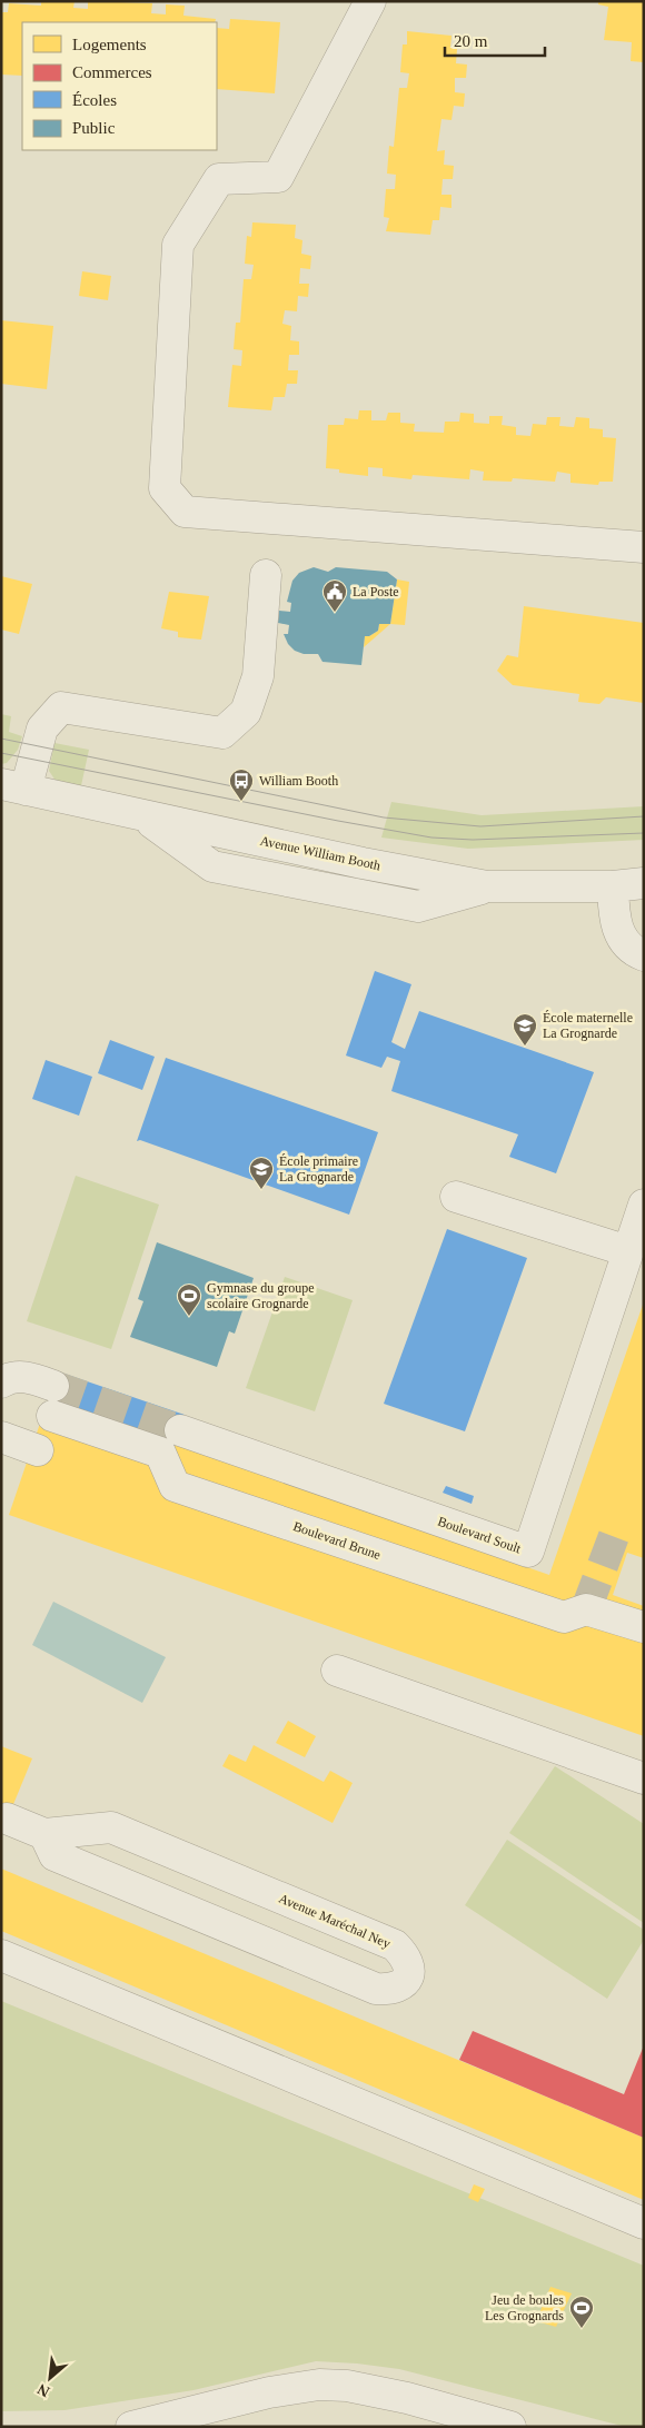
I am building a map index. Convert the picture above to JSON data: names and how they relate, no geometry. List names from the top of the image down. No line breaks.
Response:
{"streets":{"street":["Avenue William Booth","Boulevard Soult","Boulevard Brune","Avenue Maréchal Ney"]},"places":{"public building":["La Poste"],"bus stop":["William Booth"],"school or university":["École maternelle La Grognarde","École primaire La Grognarde"],"sports":["Gymnase du groupe scolaire Grognarde","Jeu de boules Les Grognards"]},"legend":["Logements","Commerces","Écoles","Public"],"scale_bar":"20 m","north":"bottom left"}
